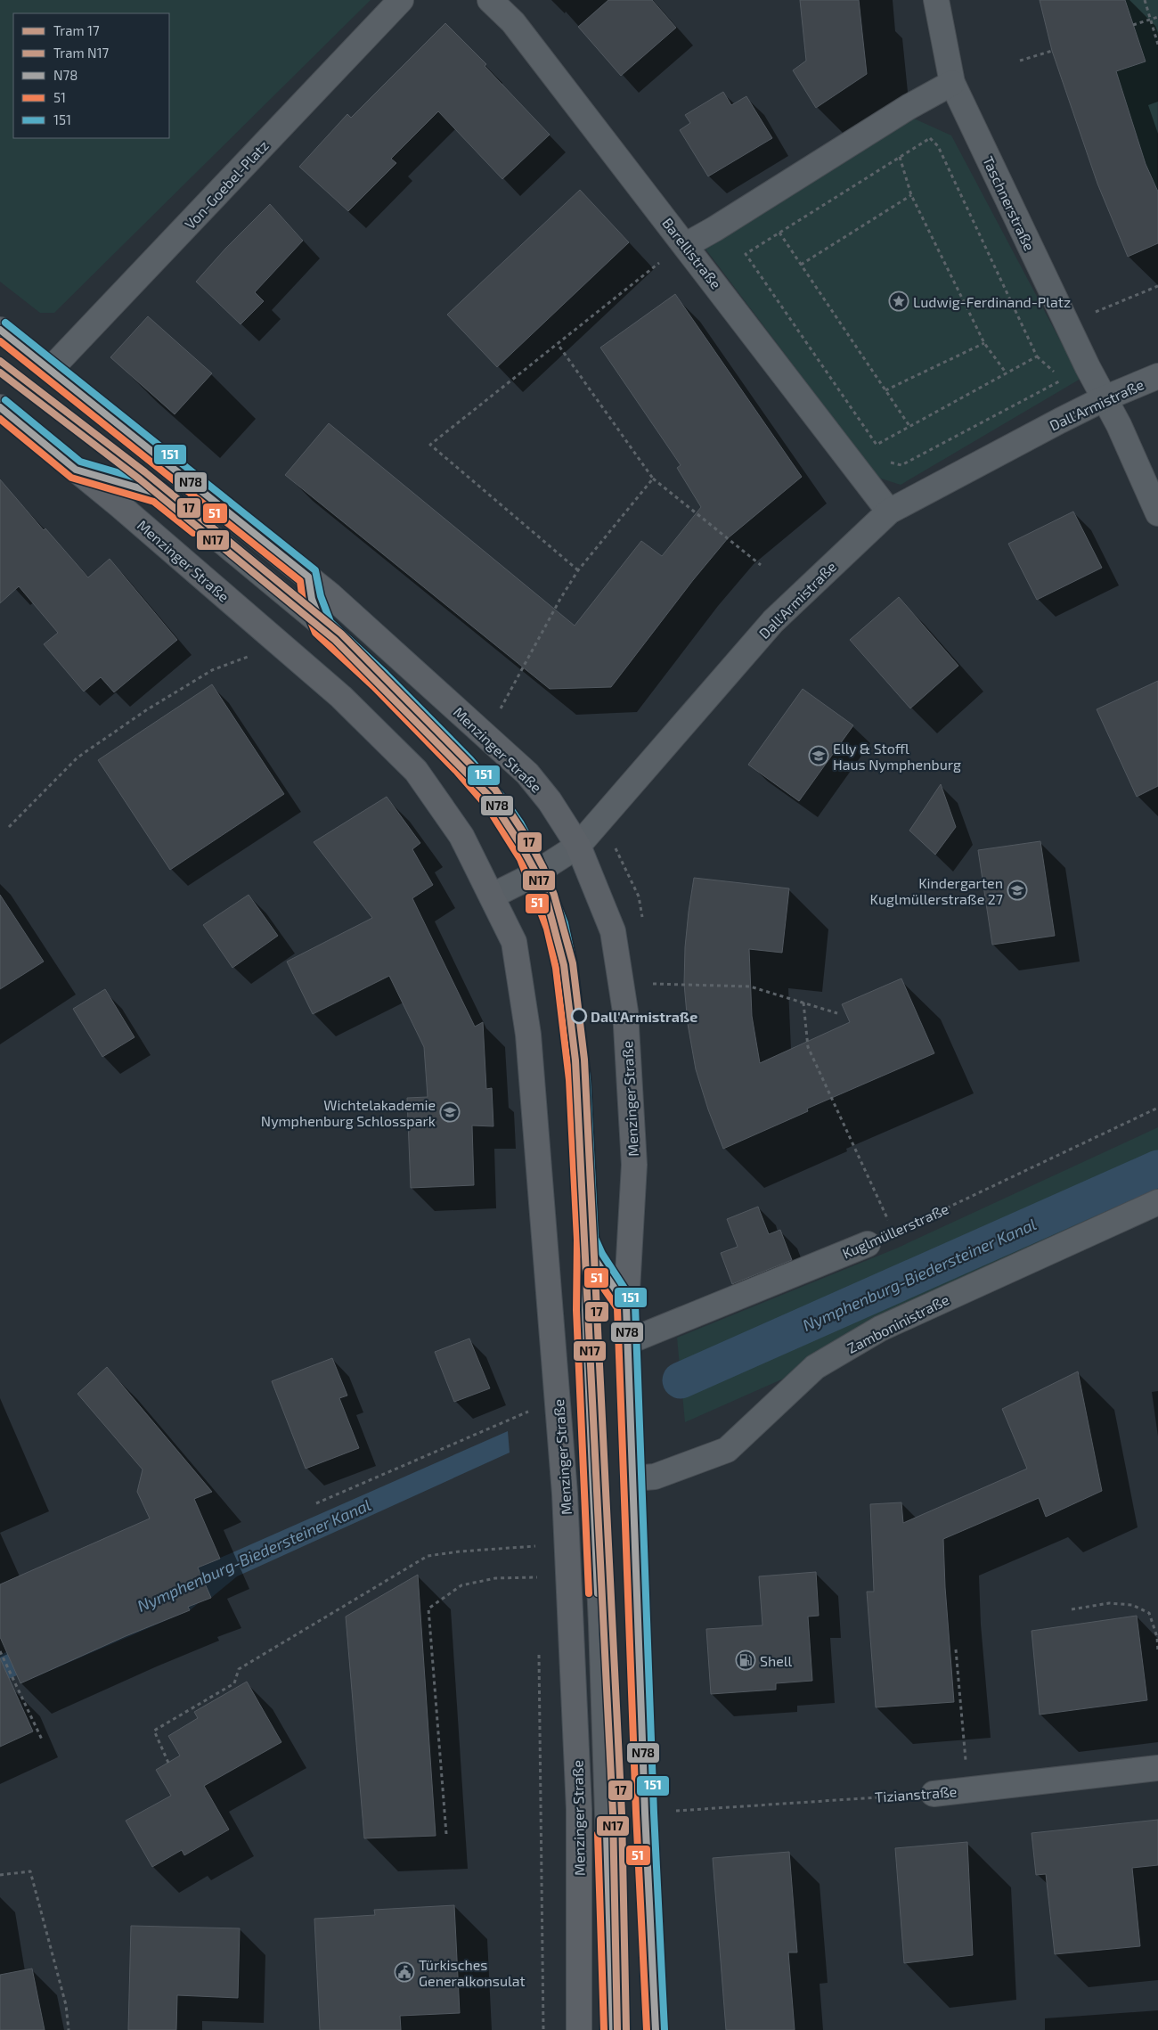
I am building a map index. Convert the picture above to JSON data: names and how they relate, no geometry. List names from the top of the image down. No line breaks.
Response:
{"streets":{"main road":["Menzinger Straße"],"street":["Von-Goebel-Platz","Taschnerstraße","Barellistraße","Dall'Armistraße","Kuglmüllerstraße","Zamboninistraße","Tizianstraße"]},"crossings":[["Von-Goebel-Platz","Menzinger Straße"],["Taschnerstraße","Dall'Armistraße"],["Barellistraße","Dall'Armistraße"],["Dall'Armistraße","Menzinger Straße"],["Menzinger Straße","Kuglmüllerstraße"],["Menzinger Straße","Zamboninistraße"]],"water":["Nymphenburg-Biedersteiner Kanal"],"places":{"place":["Ludwig-Ferdinand-Platz"],"school or university":["Elly & Stoffl Haus Nymphenburg","Kindergarten Kuglmüllerstraße 27","Wichtelakademie Nymphenburg Schlosspark"],"other":["Dall'Armistraße"],"fuel station":["Shell"],"public building":["Türkisches Generalkonsulat"]},"lines":["transit line 151","transit line N78","transit line 51","tram line 17","tram line N17"],"legend":["Tram 17","Tram N17","N78","51","151"]}
